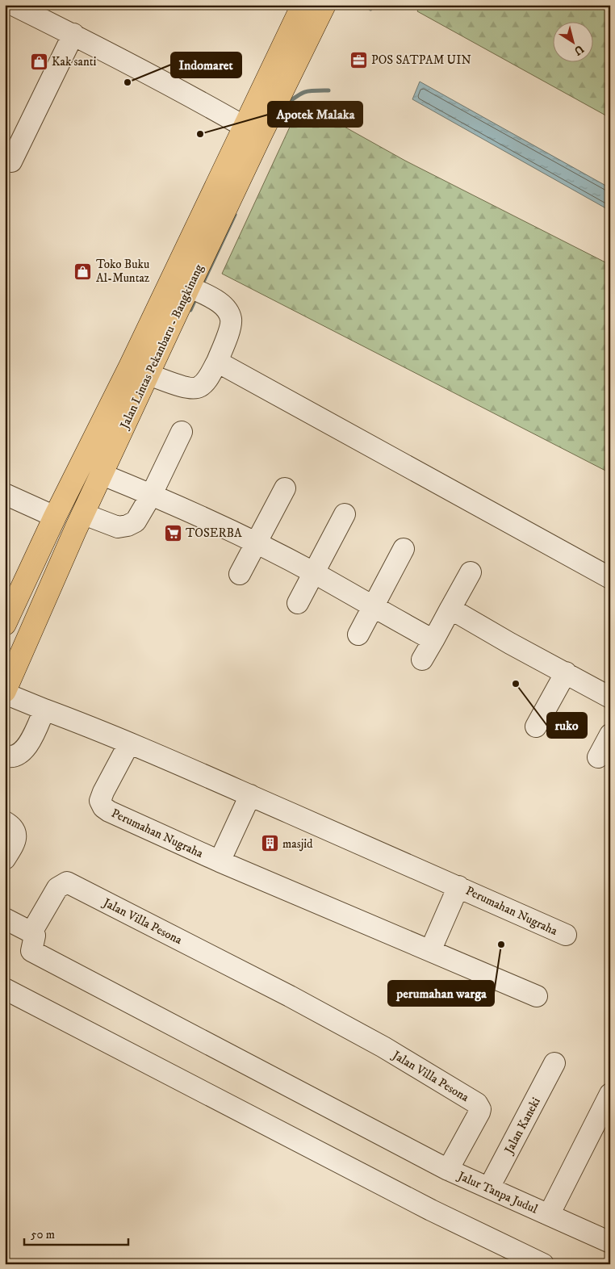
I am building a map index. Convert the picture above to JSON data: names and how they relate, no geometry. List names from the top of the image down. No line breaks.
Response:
{"streets":{"highway":["Jalan Lintas Pekanbaru - Bangkinang"],"street":["Perumahan Nugraha","Jalan Villa Pesona","Jalan Kaneki","Jalur Tanpa Judul"]},"crossings":[["Jalan Villa Pesona","Jalur Tanpa Judul"],["Jalan Kaneki","Jalur Tanpa Judul"]],"places":{"office":["POS SATPAM UIN"],"shop":["Kak santi","Toko Buku Al-Muntaz"],"other":["Indomaret","Apotek Malaka","ruko","perumahan warga"],"supermarket":["TOSERBA"],"building":["masjid"]},"scale_bar":"50 m","north":"bottom right"}
